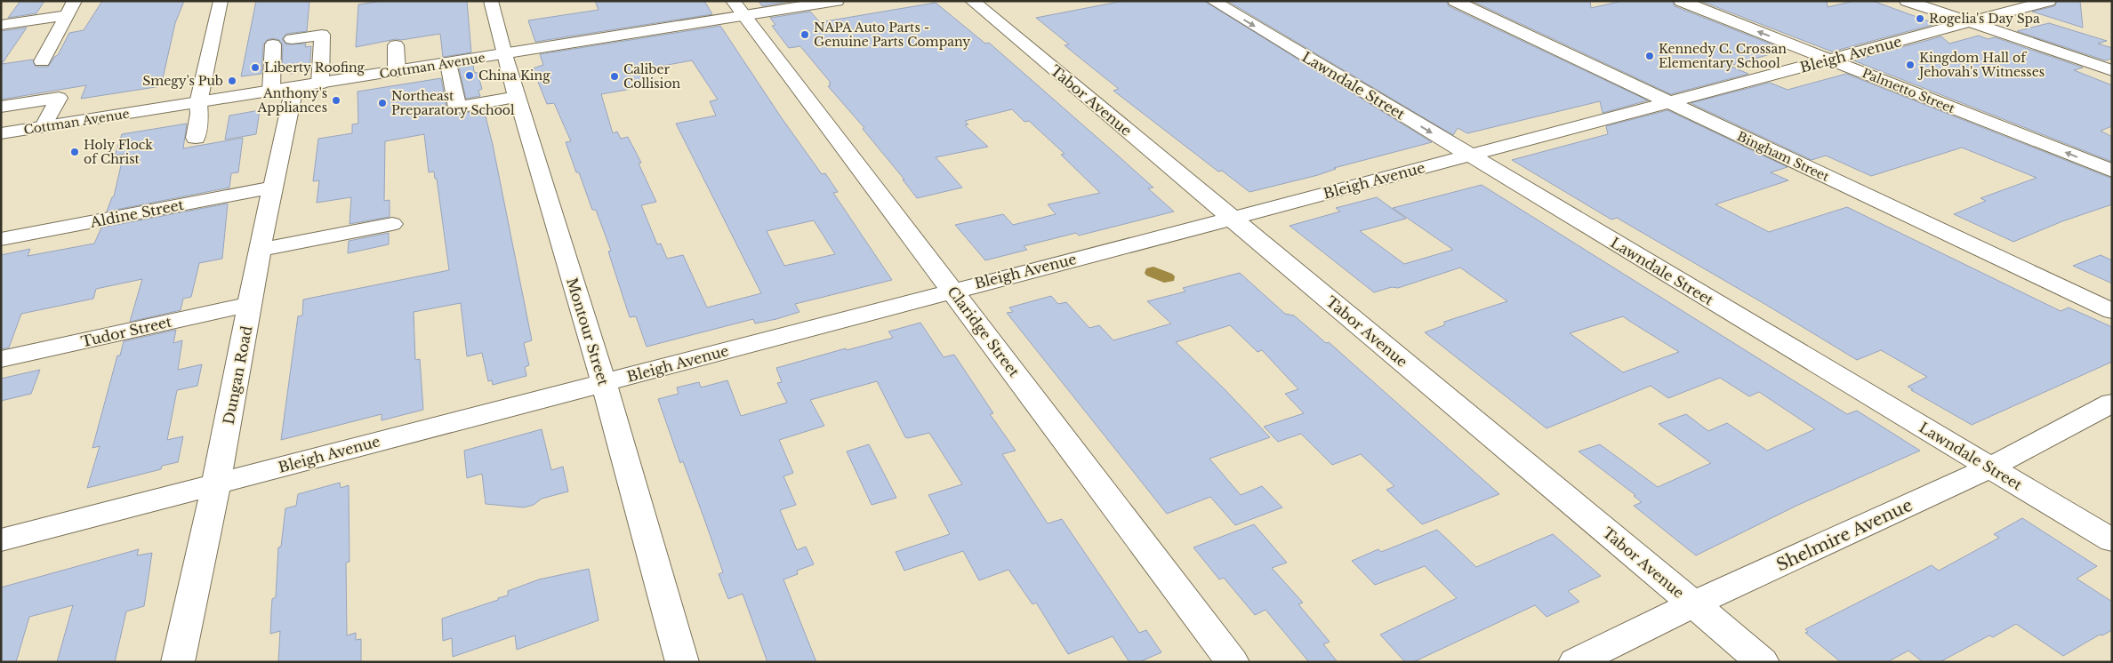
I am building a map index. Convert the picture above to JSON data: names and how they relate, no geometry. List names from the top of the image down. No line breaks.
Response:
{"streets":{"street":["Bleigh Avenue","Cottman Avenue","Lawndale Street","Palmetto Street","Tabor Avenue","Bingham Street","Aldine Street","Tudor Street","Montour Street","Claridge Street","Dungan Road","Shelmire Avenue"]},"crossings":[["Bleigh Avenue","Lawndale Street"],["Bleigh Avenue","Palmetto Street"],["Bleigh Avenue","Tabor Avenue"],["Bleigh Avenue","Bingham Street"],["Bleigh Avenue","Montour Street"],["Bleigh Avenue","Claridge Street"],["Bleigh Avenue","Dungan Road"],["Cottman Avenue","Montour Street"],["Cottman Avenue","Claridge Street"],["Cottman Avenue","Dungan Road"],["Lawndale Street","Shelmire Avenue"],["Tabor Avenue","Shelmire Avenue"],["Aldine Street","Dungan Road"],["Tudor Street","Dungan Road"]],"places":["Rogelia's Day Spa","NAPA Auto Parts - Genuine Parts Company","Kennedy C. Crossan Elementary School","Kingdom Hall of Jehovah's Witnesses","Liberty Roofing","China King","Caliber Collision","Smegy's Pub","Anthony's Appliances","Northeast Preparatory School","Holy Flock of Christ"]}
